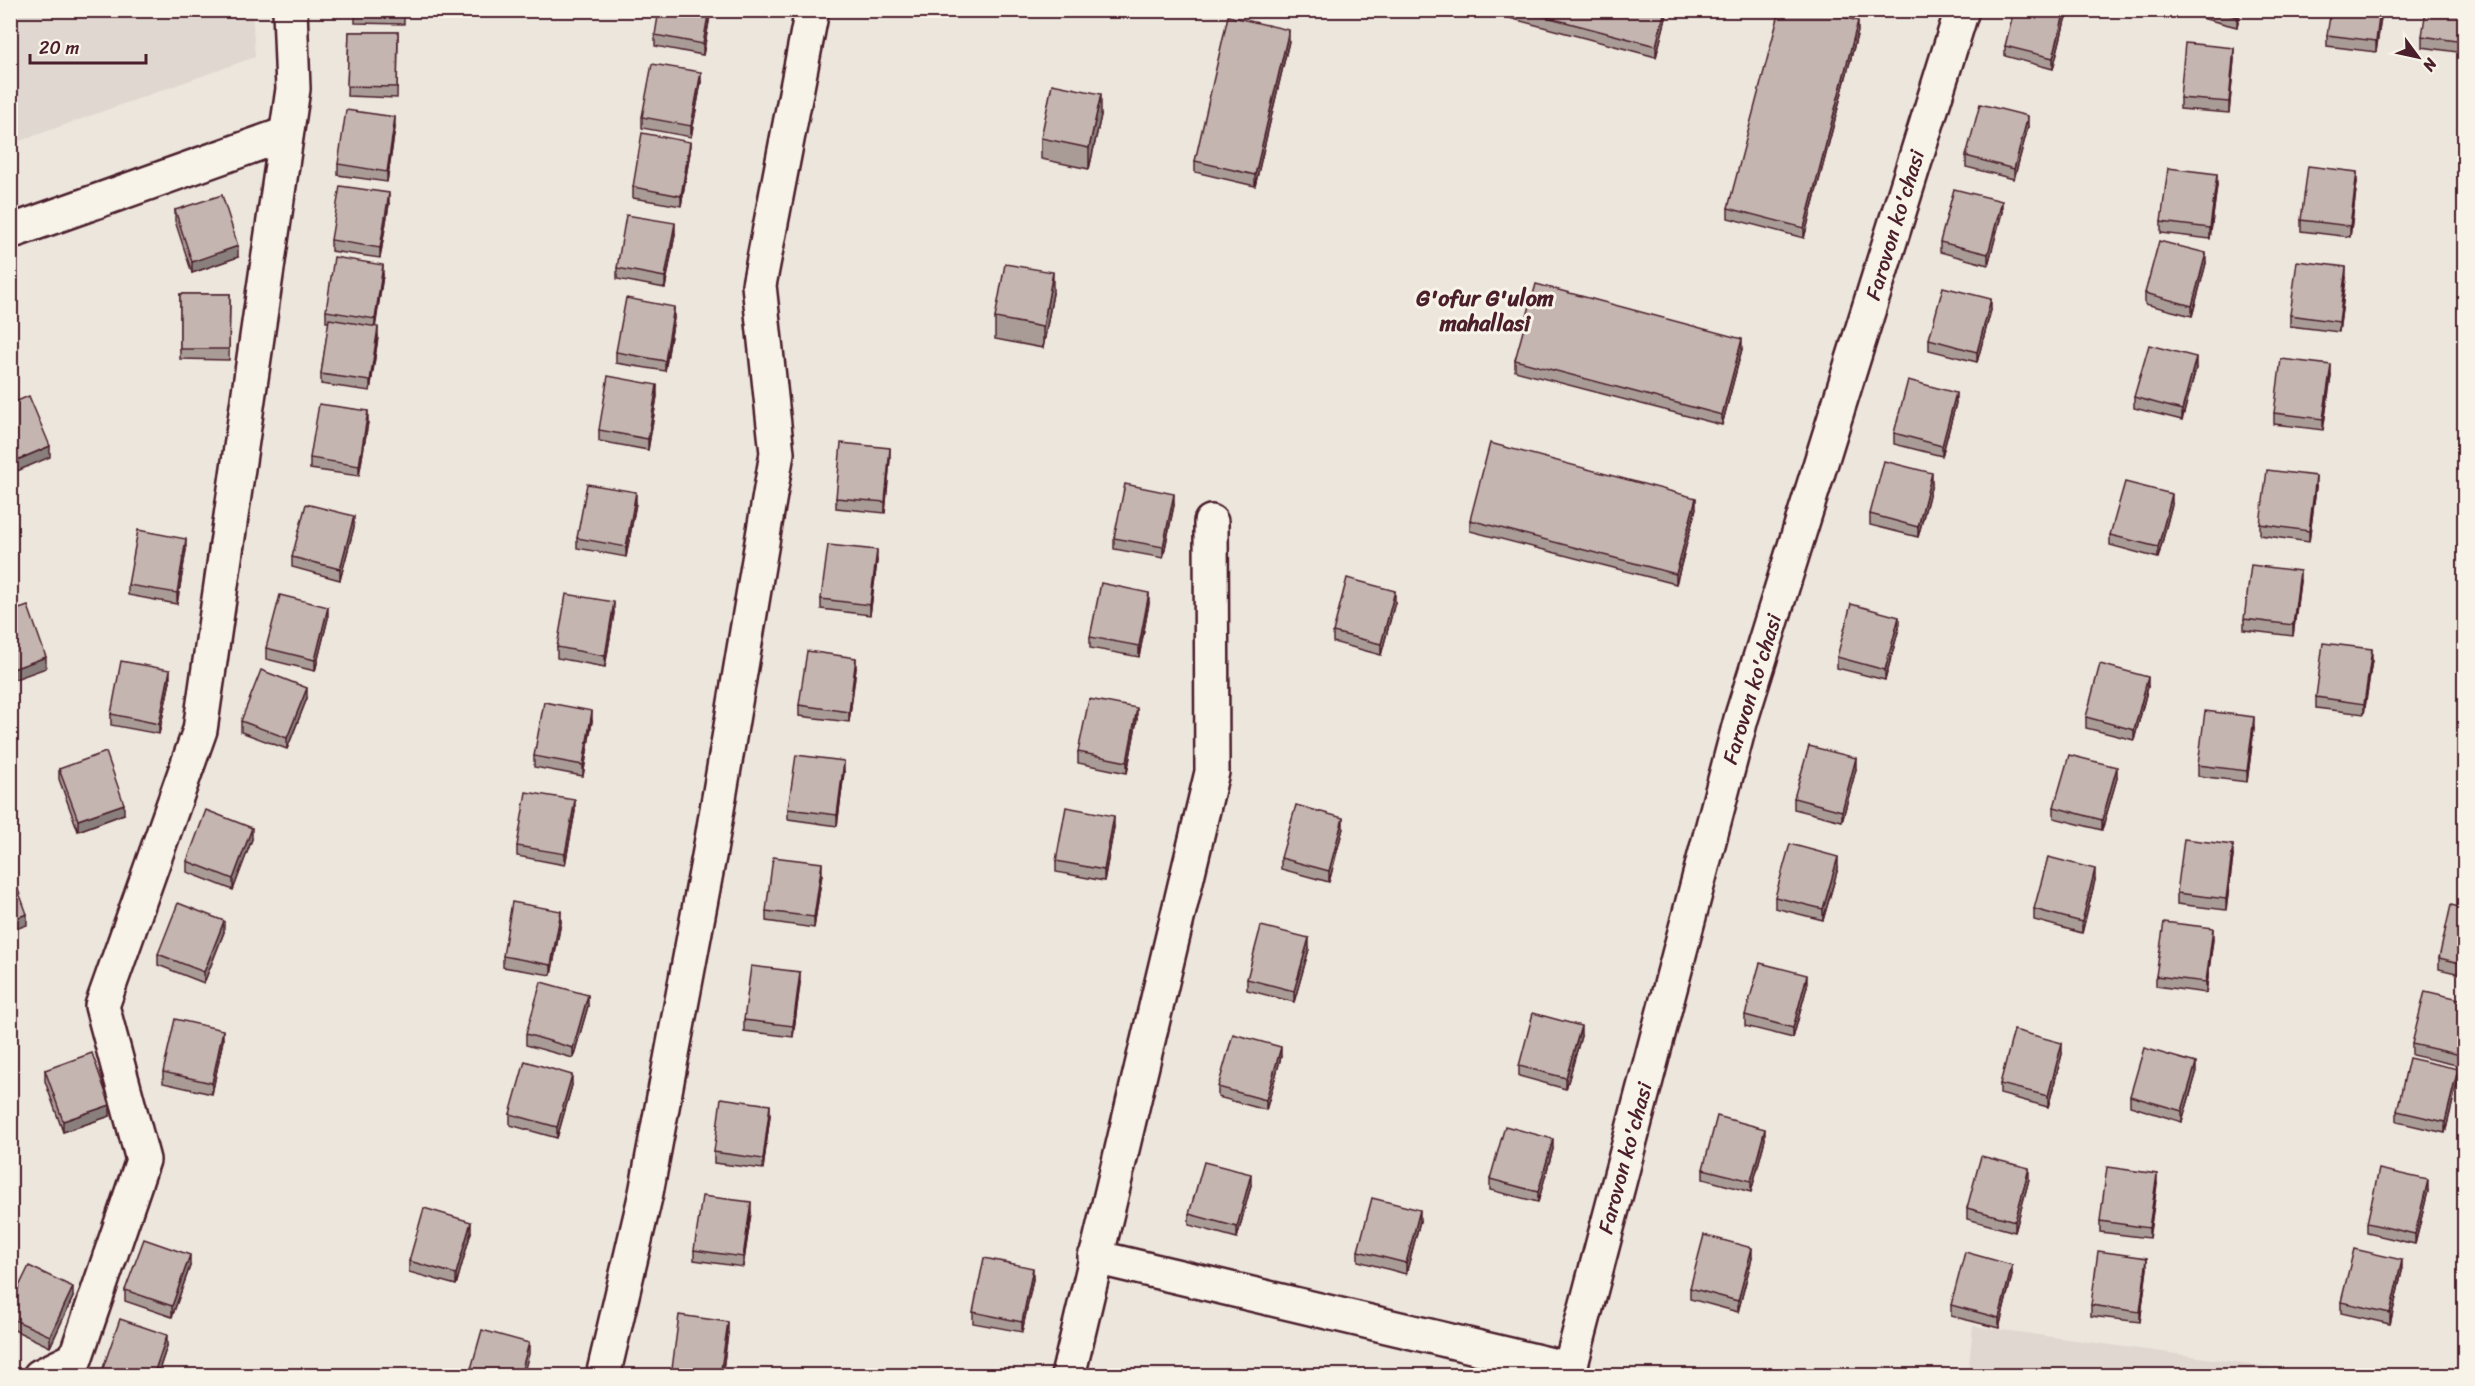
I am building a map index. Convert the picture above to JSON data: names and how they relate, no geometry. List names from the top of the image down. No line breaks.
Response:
{"streets":{"street":["Farovon ko'chasi"]},"districts":["G'ofur G'ulom mahallasi"],"scale_bar":"20 m","north":"bottom right"}
